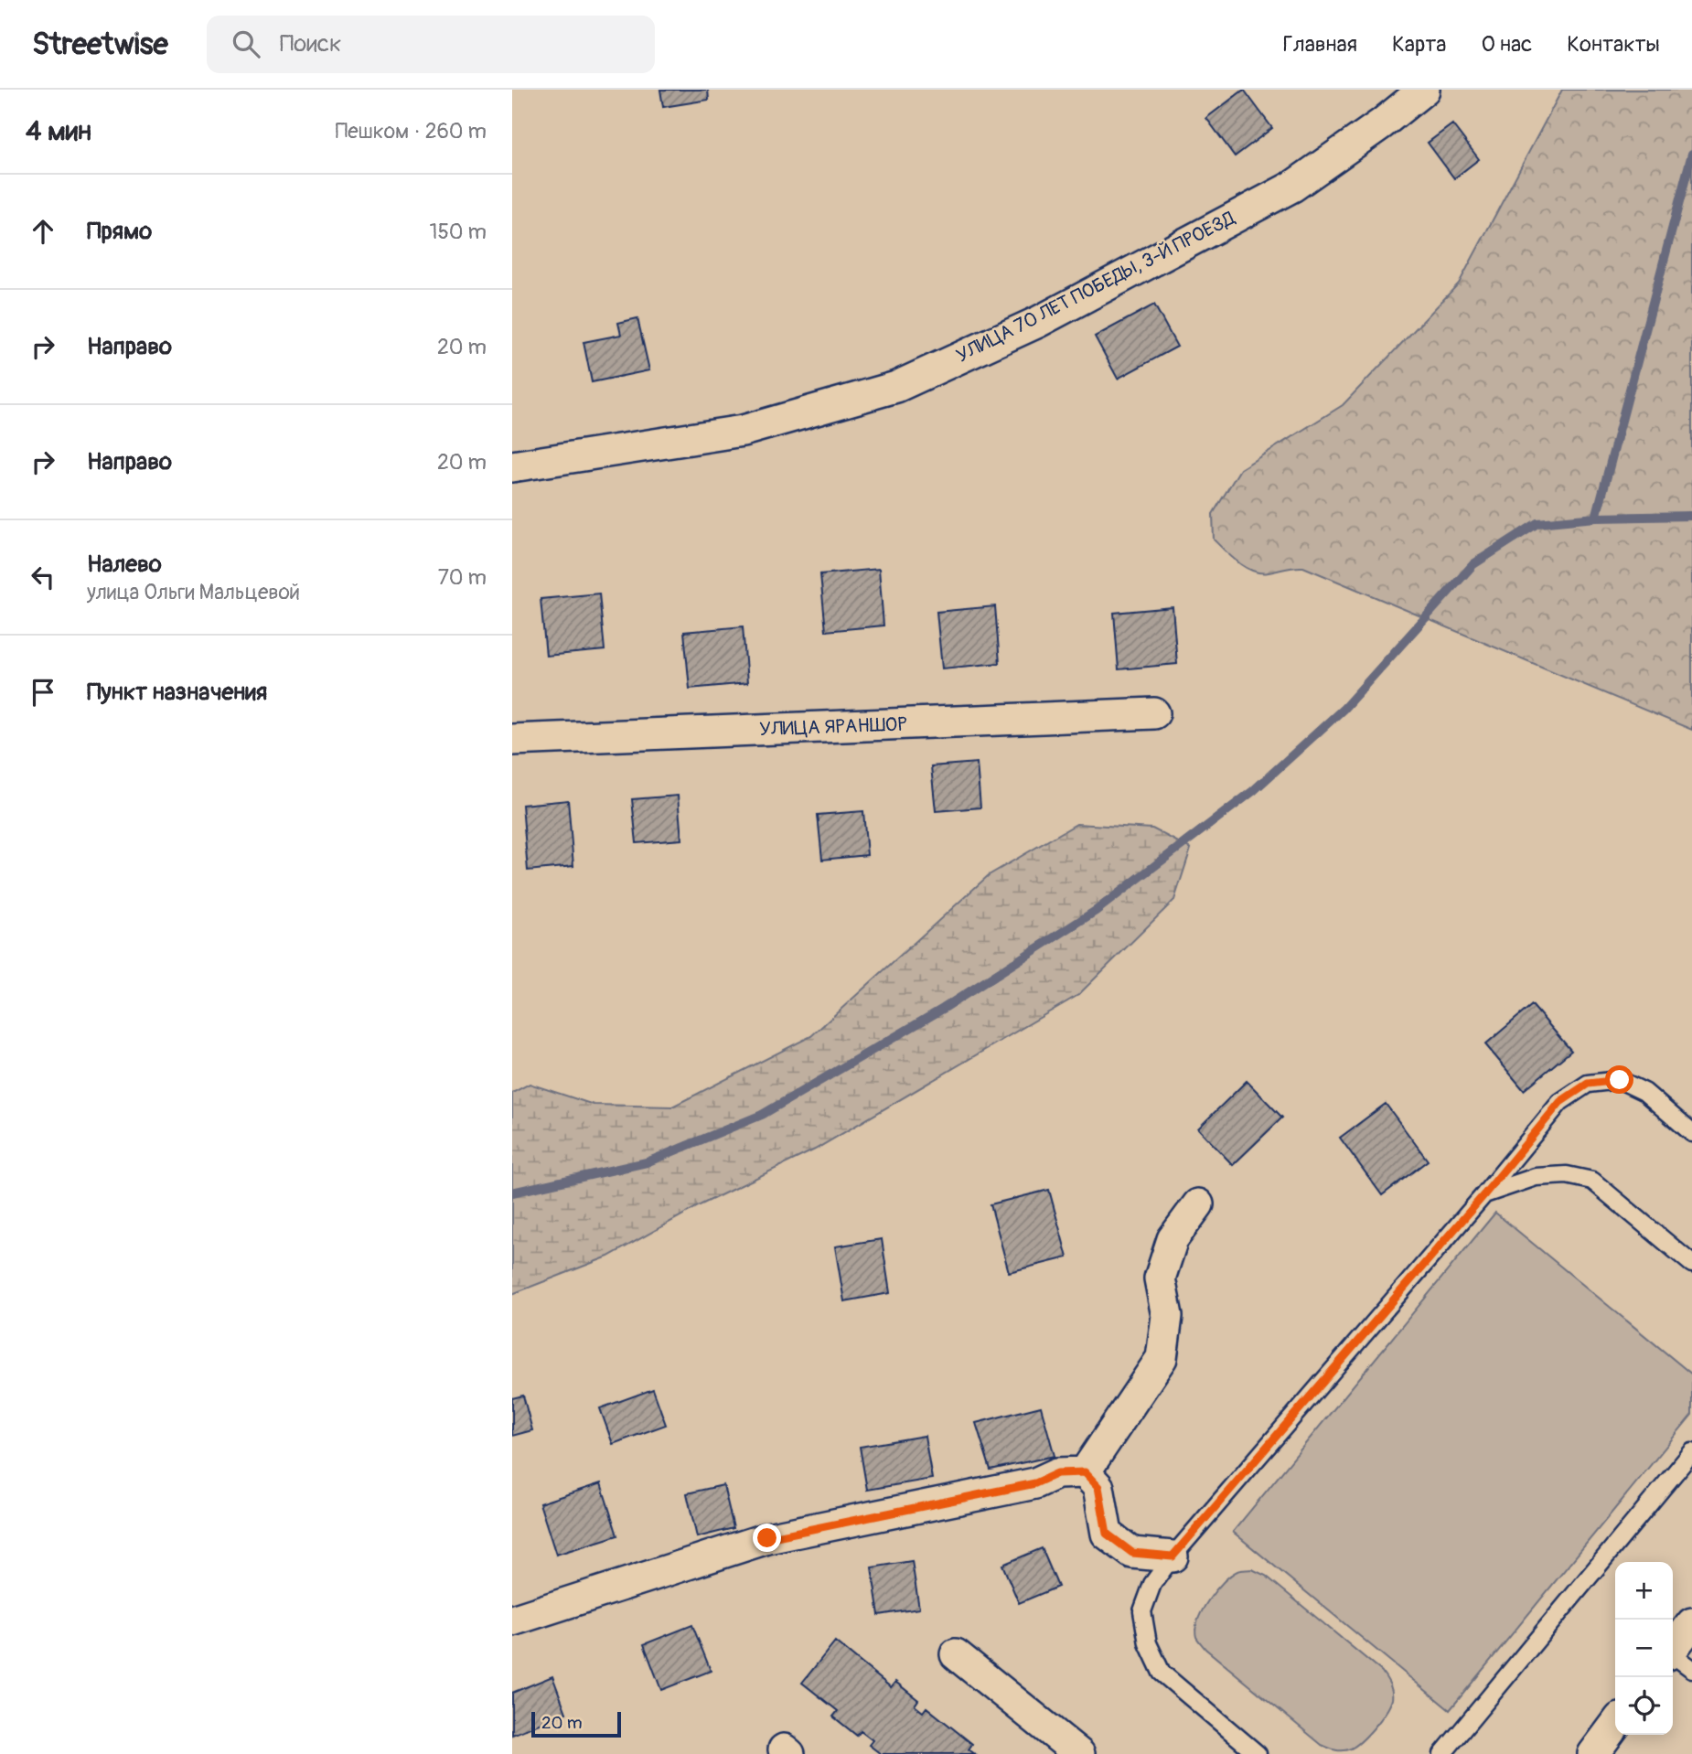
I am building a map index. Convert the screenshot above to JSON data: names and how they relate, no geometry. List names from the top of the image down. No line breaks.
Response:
{"streets":{"street":["УЛИЦА 70 ЛЕТ ПОБЕДЫ, 3-Й ПРОЕЗД","УЛИЦА ЯРАНШОР"]},"scale_bar":"20 m","page":{"header":"Streetwise","search":"Поиск","nav":["Главная","Карта","О нас","Контакты"],"heading":["4 мин","Пешком · 260 m"],"list":[["Прямо","150 m"],["Направо","20 m"],["Направо","20 m"],["Налево","улица Ольги Мальцевой","70 m"],"Пункт назначения"],"map_buttons":["+","−"],"scale":"20 m"}}
